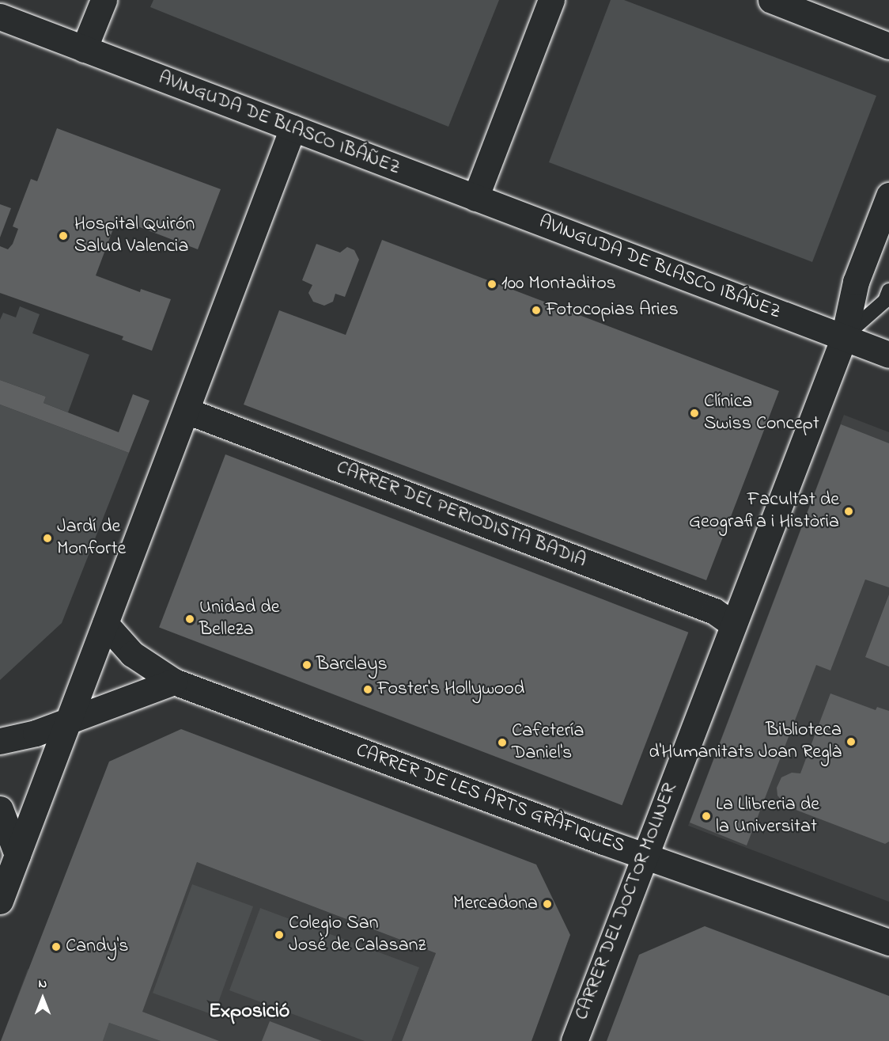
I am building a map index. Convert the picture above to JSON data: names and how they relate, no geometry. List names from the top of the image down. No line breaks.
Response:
{"streets":{"street":["AVINGUDA DE BLASCO IBÁÑEZ","CARRER DEL PERIODISTA BADIA","CARRER DE LES ARTS GRÀFIQUES","CARRER DEL DOCTOR MOLINER"]},"crossings":[["AVINGUDA DE BLASCO IBÁÑEZ","CARRER DEL DOCTOR MOLINER"],["CARRER DEL PERIODISTA BADIA","CARRER DEL DOCTOR MOLINER"],["CARRER DE LES ARTS GRÀFIQUES","CARRER DEL DOCTOR MOLINER"]],"districts":["Exposició"],"places":["Hospital Quirón Salud Valencia","100 Montaditos","Fotocopias Aries","Clínica Swiss Concept","Facultat de Geografia i Història","Jardí de Monforte","Unidad de Belleza","Barclays","Foster's Hollywood","Biblioteca d'Humanitats Joan Reglà","Cafetería Daniel's","La Llibreria de la Universitat","Mercadona","Colegio San José de Calasanz","Candy's"],"north":"top"}
